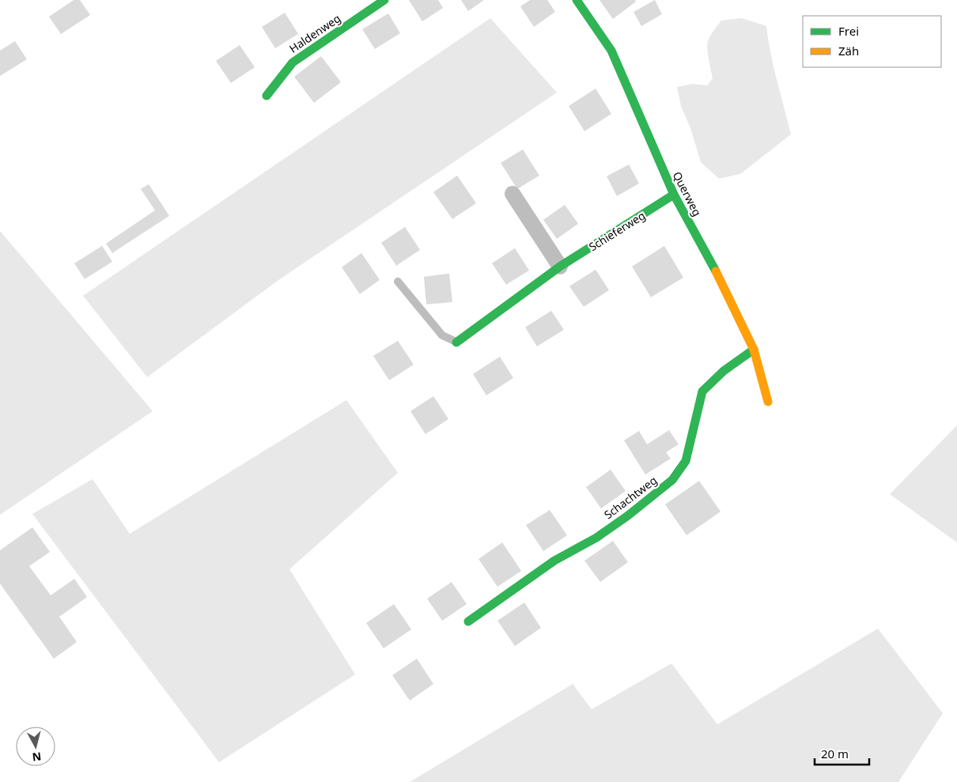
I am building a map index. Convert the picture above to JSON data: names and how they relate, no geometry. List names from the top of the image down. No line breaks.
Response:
{"streets":{"street":["Haldenweg","Querweg","Schieferweg","Schachtweg"]},"crossings":[["Querweg","Schieferweg"],["Querweg","Schachtweg"]],"legend":["Frei","Zäh"],"scale_bar":"20 m","north":"bottom"}
